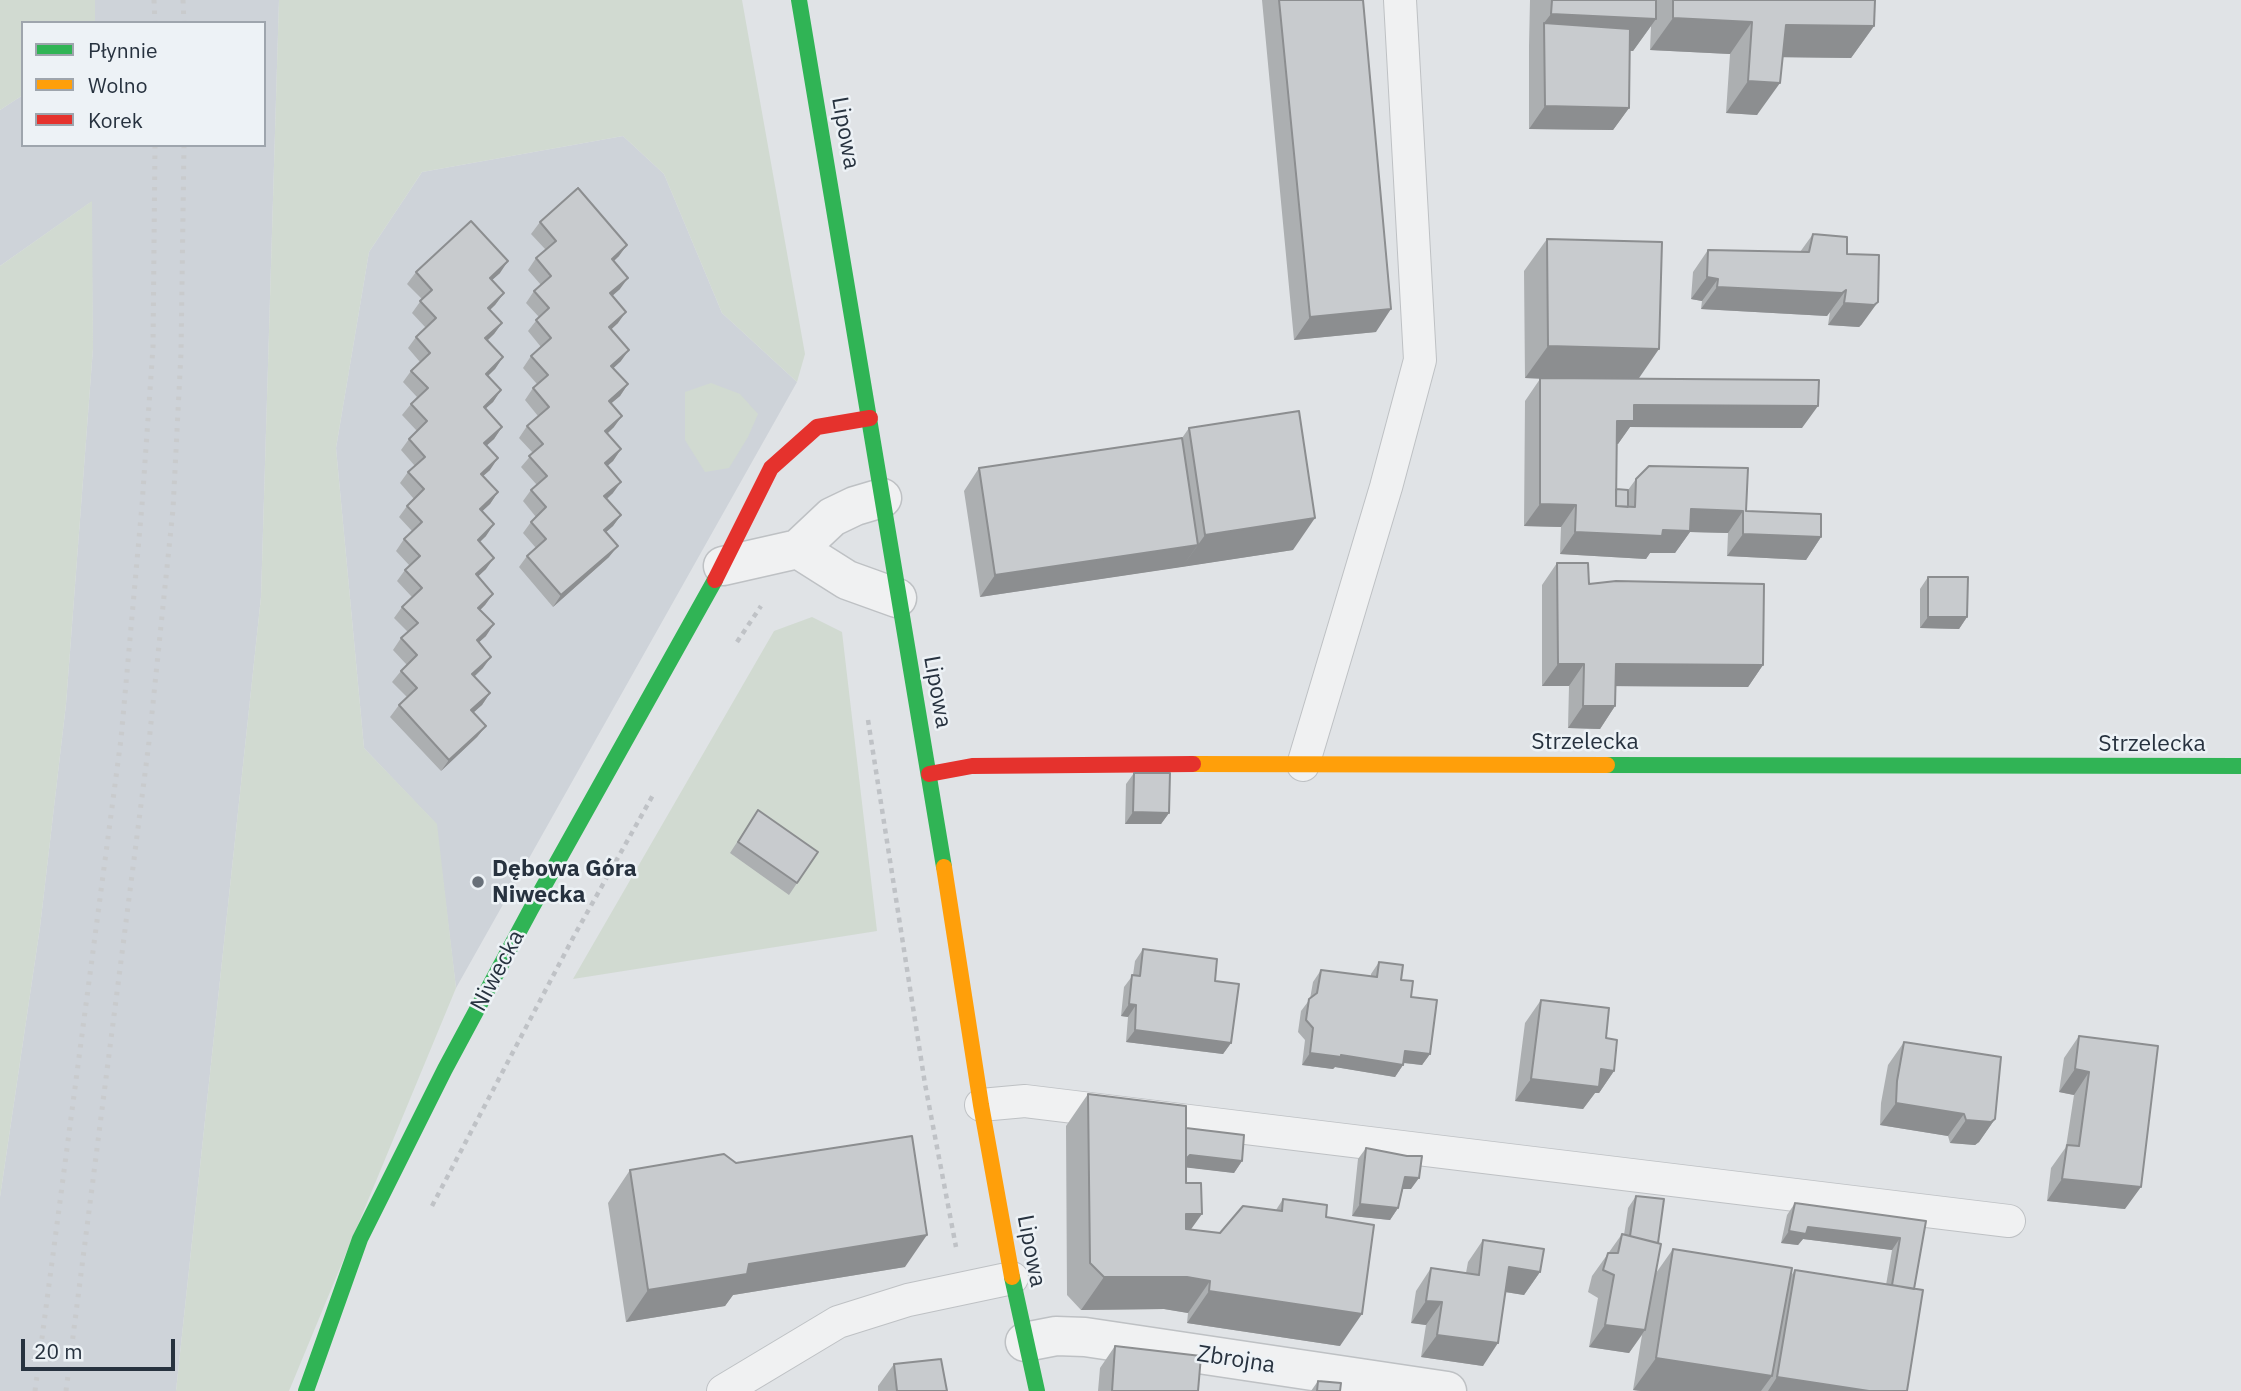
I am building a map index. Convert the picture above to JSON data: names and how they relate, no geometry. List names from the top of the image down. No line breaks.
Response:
{"streets":{"street":["Lipowa","Strzelecka","Niwecka","Zbrojna"]},"crossings":[["Lipowa","Strzelecka"],["Lipowa","Niwecka"],["Lipowa","Zbrojna"]],"places":["Dębowa Góra Niwecka"],"legend":["Płynnie","Wolno","Korek"],"scale_bar":"20 m"}
